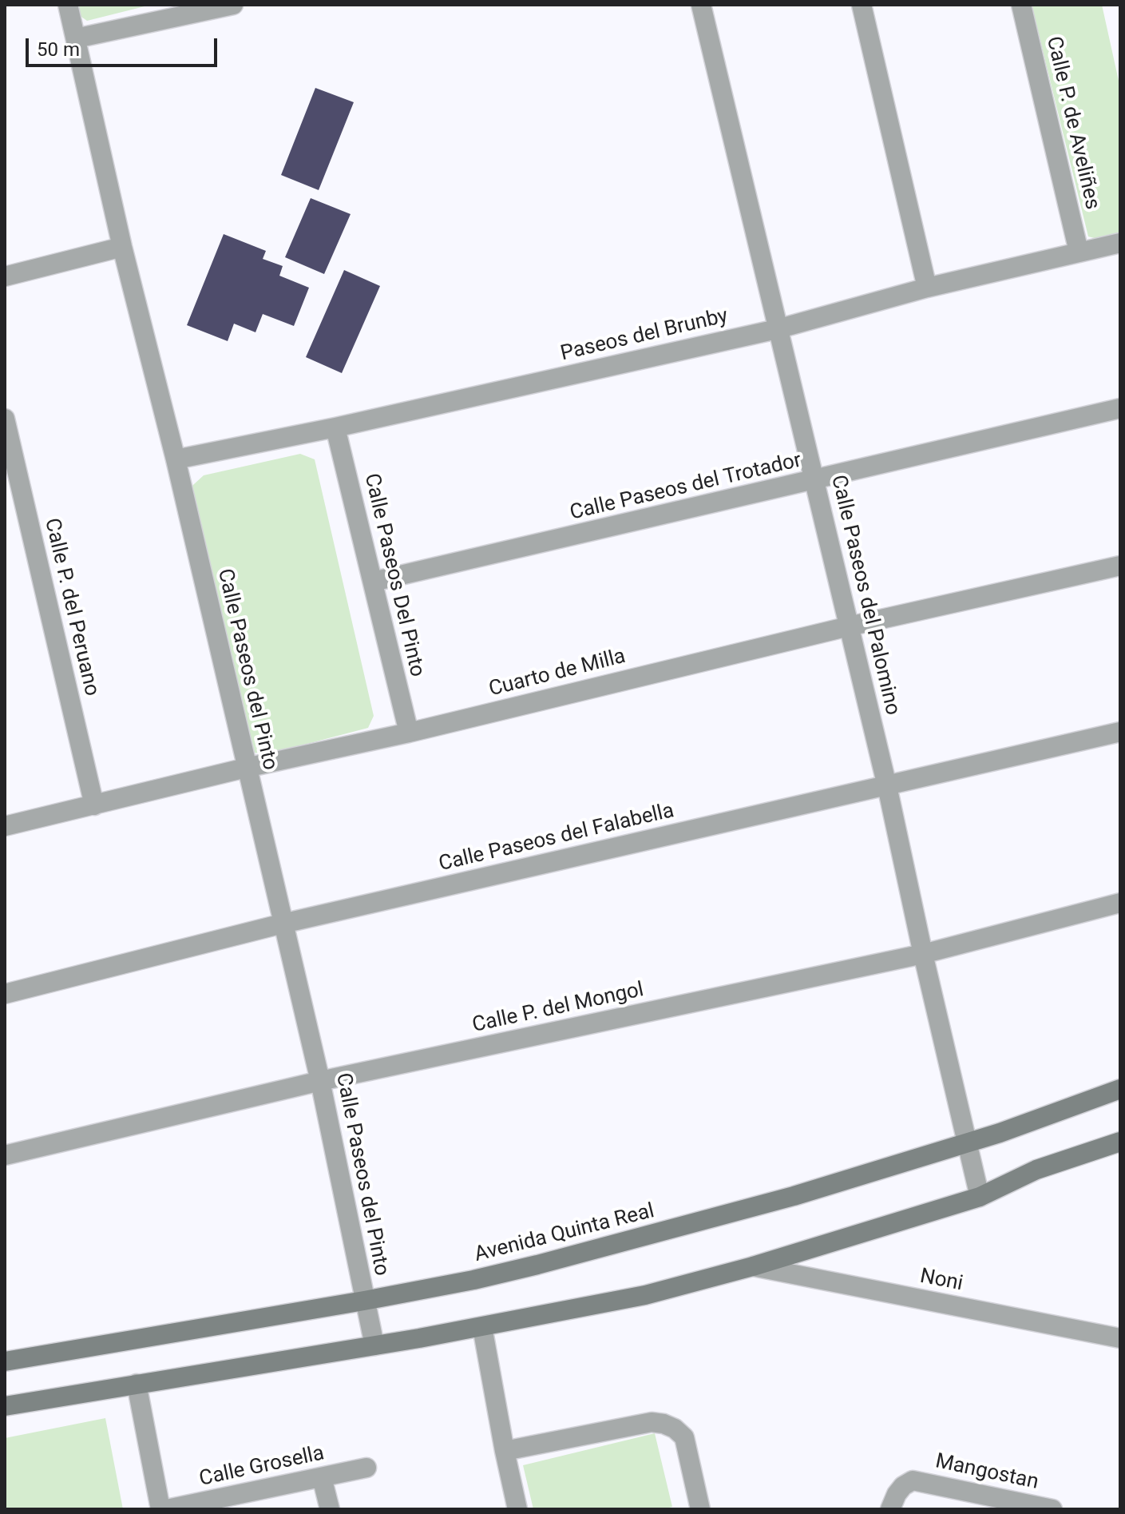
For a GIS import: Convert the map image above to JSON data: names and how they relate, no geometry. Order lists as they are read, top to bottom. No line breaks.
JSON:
{"streets":{"main road":["Avenida Quinta Real"],"street":["Calle P. de Aveliñes","Paseos del Brunby","Calle Paseos del Trotador","Calle Paseos Del Pinto","Calle Paseos del Palomino","Calle P. del Peruano","Calle Paseos del Pinto","Cuarto de Milla","Calle Paseos del Falabella","Calle P. del Mongol","Noni","Calle Grosella","Mangostan"]},"crossings":[["Calle P. de Aveliñes","Paseos del Brunby"],["Paseos del Brunby","Calle Paseos Del Pinto"],["Paseos del Brunby","Calle Paseos del Palomino"],["Paseos del Brunby","Calle Paseos del Pinto"],["Calle Paseos del Trotador","Calle Paseos Del Pinto"],["Calle Paseos del Trotador","Calle Paseos del Palomino"],["Calle Paseos Del Pinto","Cuarto de Milla"],["Calle Paseos del Palomino","Cuarto de Milla"],["Calle Paseos del Palomino","Calle Paseos del Falabella"],["Calle Paseos del Palomino","Calle P. del Mongol"],["Calle Paseos del Palomino","Avenida Quinta Real"],["Calle P. del Peruano","Cuarto de Milla"],["Calle Paseos del Pinto","Cuarto de Milla"],["Calle Paseos del Pinto","Calle Paseos del Falabella"],["Calle Paseos del Pinto","Calle P. del Mongol"],["Calle Paseos del Pinto","Avenida Quinta Real"]],"scale_bar":"50 m"}
